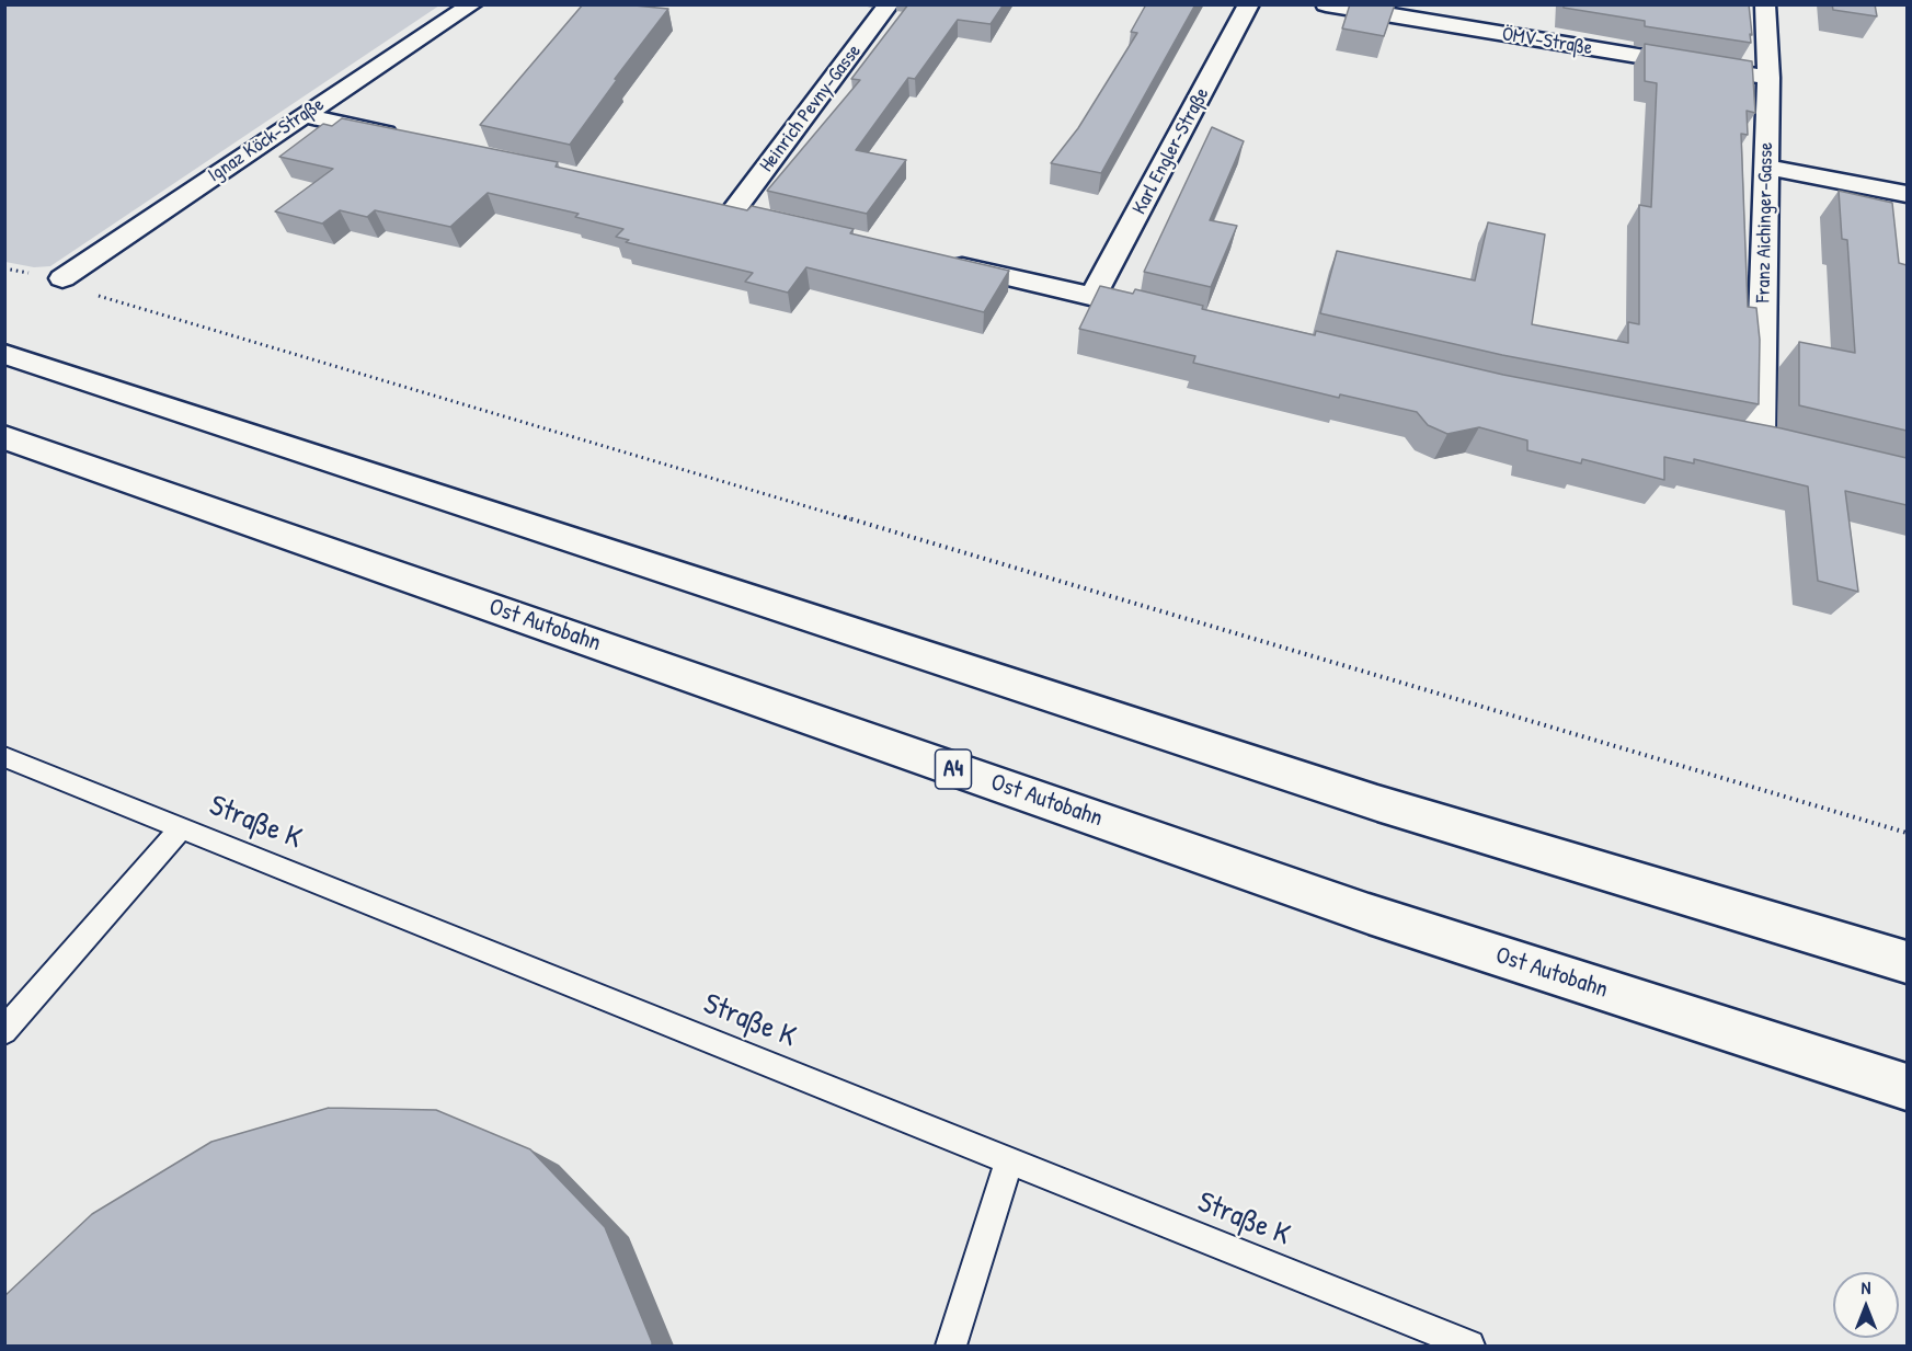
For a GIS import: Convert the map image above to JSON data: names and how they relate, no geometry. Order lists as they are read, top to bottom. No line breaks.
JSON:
{"streets":{"main road":["ÖMV-Straße","Heinrich Pevny-Gasse","Ignaz Köck-Straße","Karl Engler-Straße","Franz Aichinger-Gasse","Ost Autobahn","A4"],"lane":["Straße K"]},"crossings":[["ÖMV-Straße","Franz Aichinger-Gasse"]],"north":"top"}
